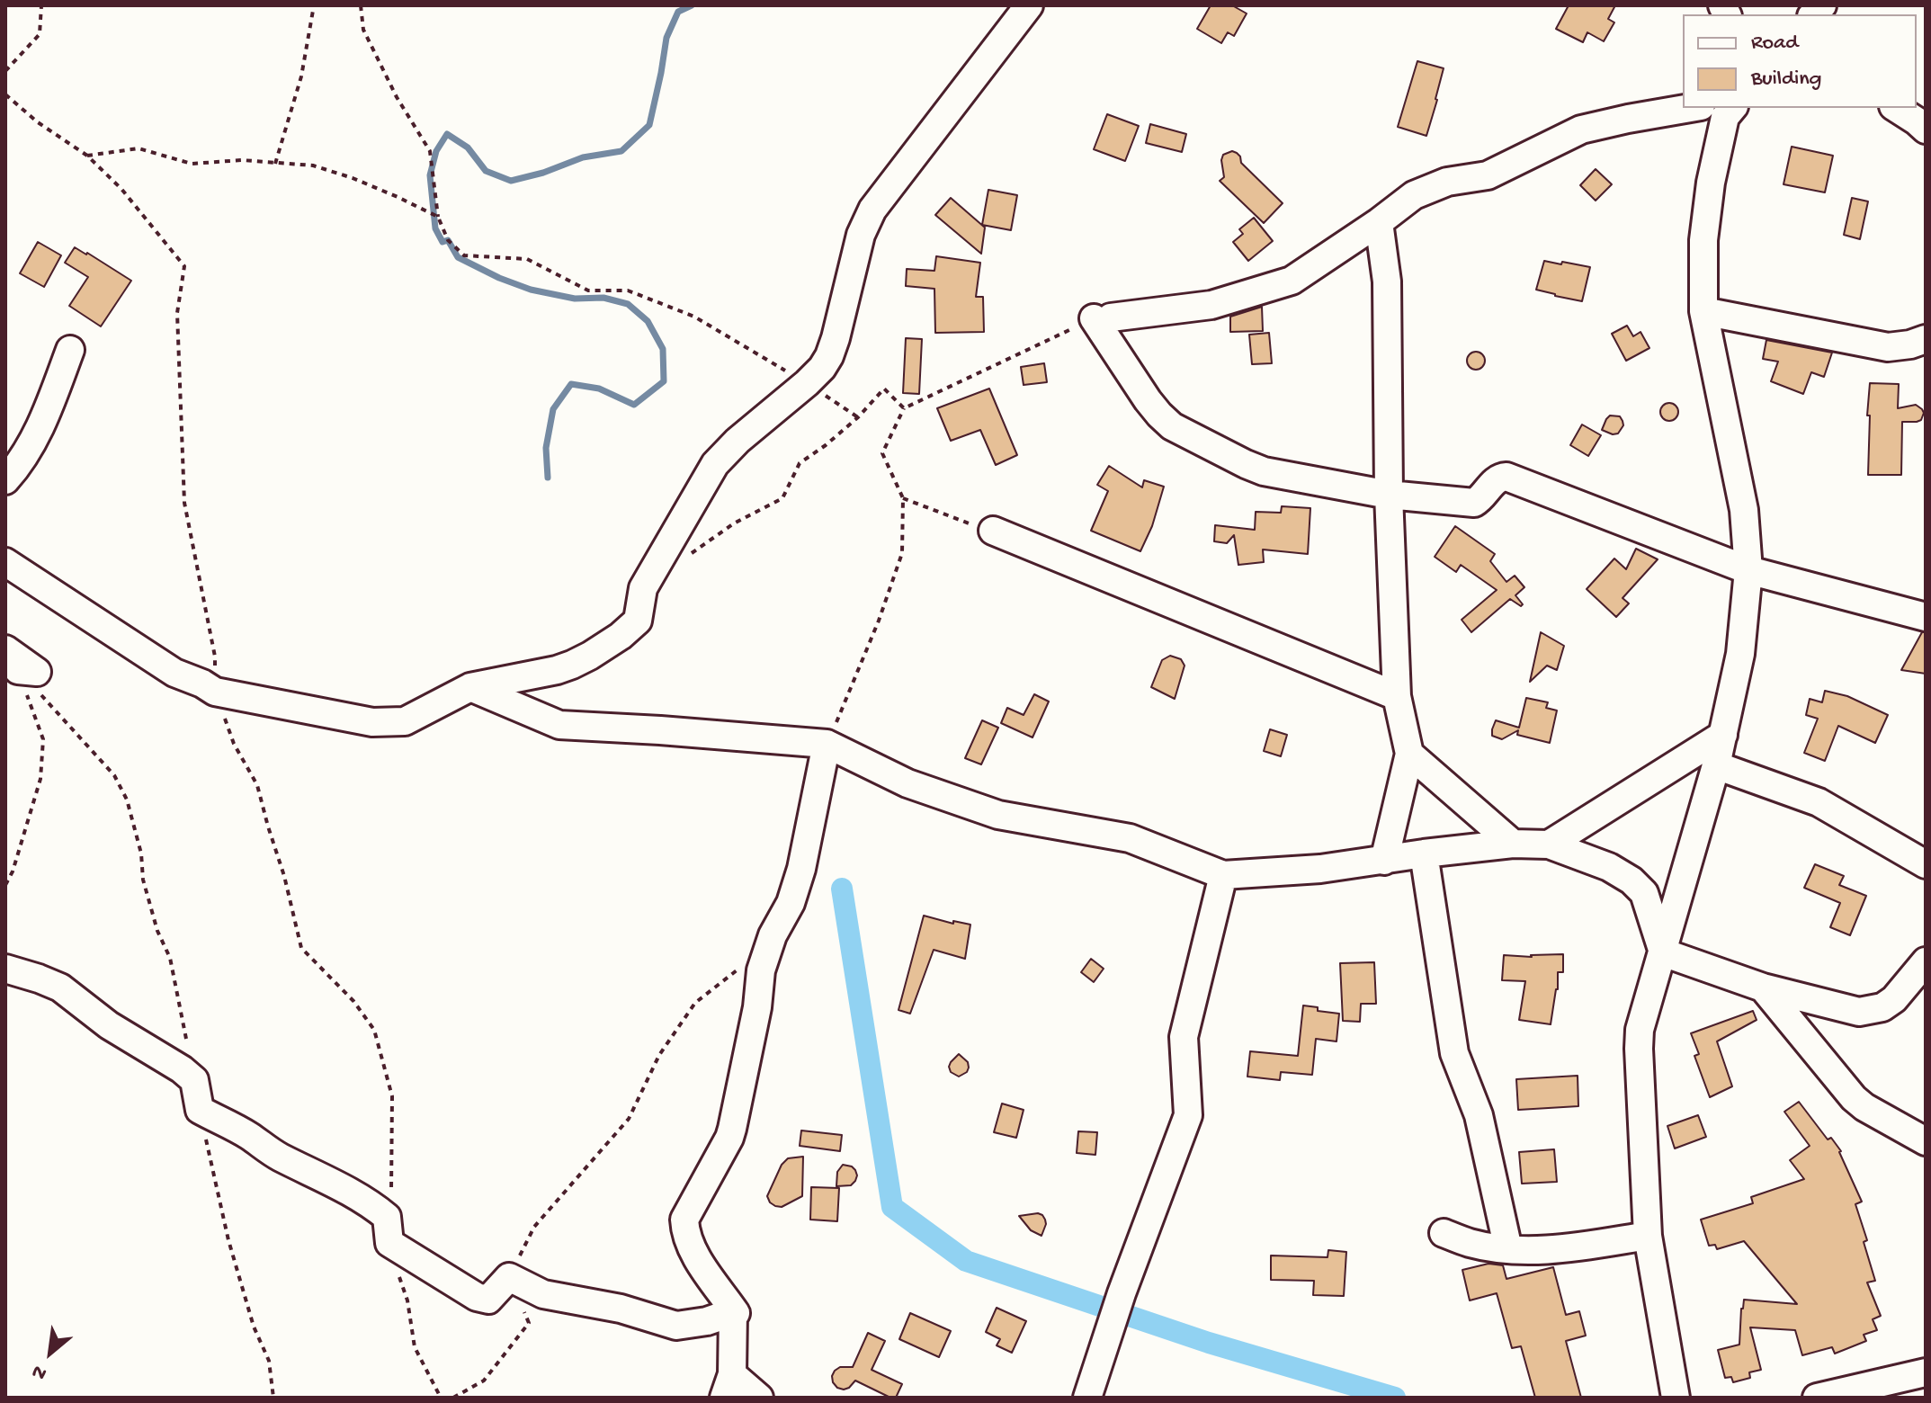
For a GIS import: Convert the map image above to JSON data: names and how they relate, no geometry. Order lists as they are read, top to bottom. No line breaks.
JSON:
{"legend":["Road","Building"],"north":"bottom left"}
